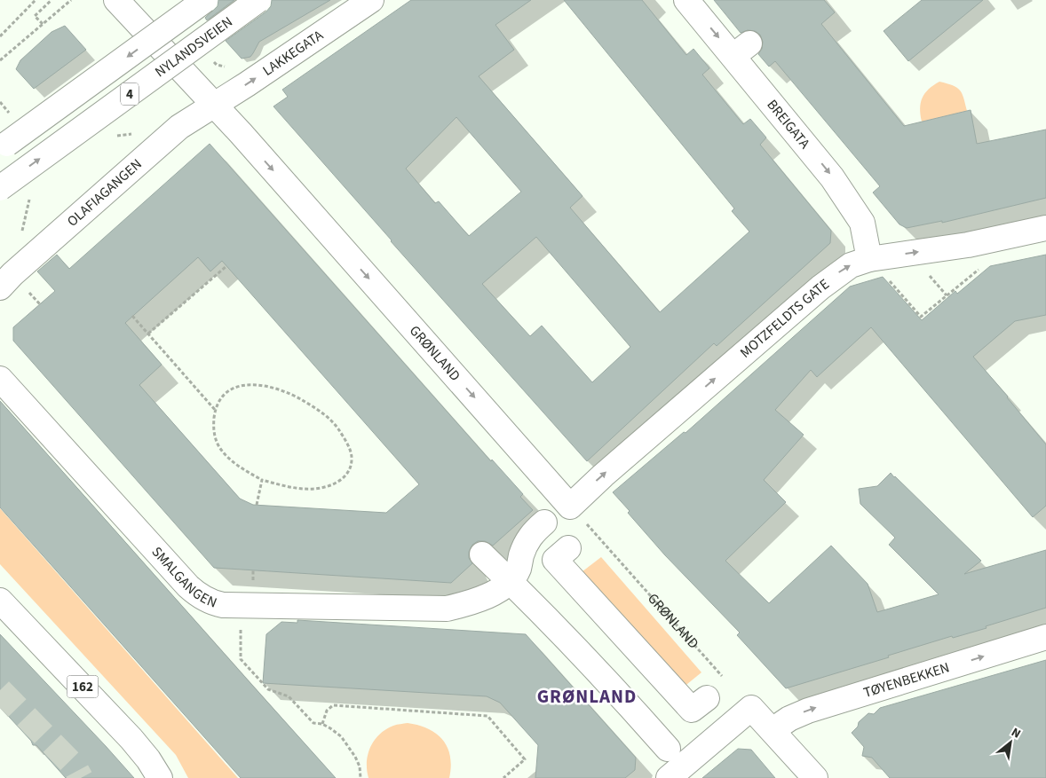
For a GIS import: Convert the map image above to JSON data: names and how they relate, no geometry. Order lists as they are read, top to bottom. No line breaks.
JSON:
{"streets":{"main road":["NYLANDSVEIEN","LAKKEGATA","4","BREIGATA","OLAFIAGANGEN","MOTZFELDTS GATE","GRØNLAND","SMALGANGEN","TØYENBEKKEN","162"]},"crossings":[["LAKKEGATA","OLAFIAGANGEN"],["LAKKEGATA","GRØNLAND"],["BREIGATA","MOTZFELDTS GATE"],["OLAFIAGANGEN","GRØNLAND"],["MOTZFELDTS GATE","GRØNLAND"]],"one_way":["LAKKEGATA","BREIGATA","MOTZFELDTS GATE","GRØNLAND","TØYENBEKKEN"],"districts":["GRØNLAND"],"north":"top right"}
